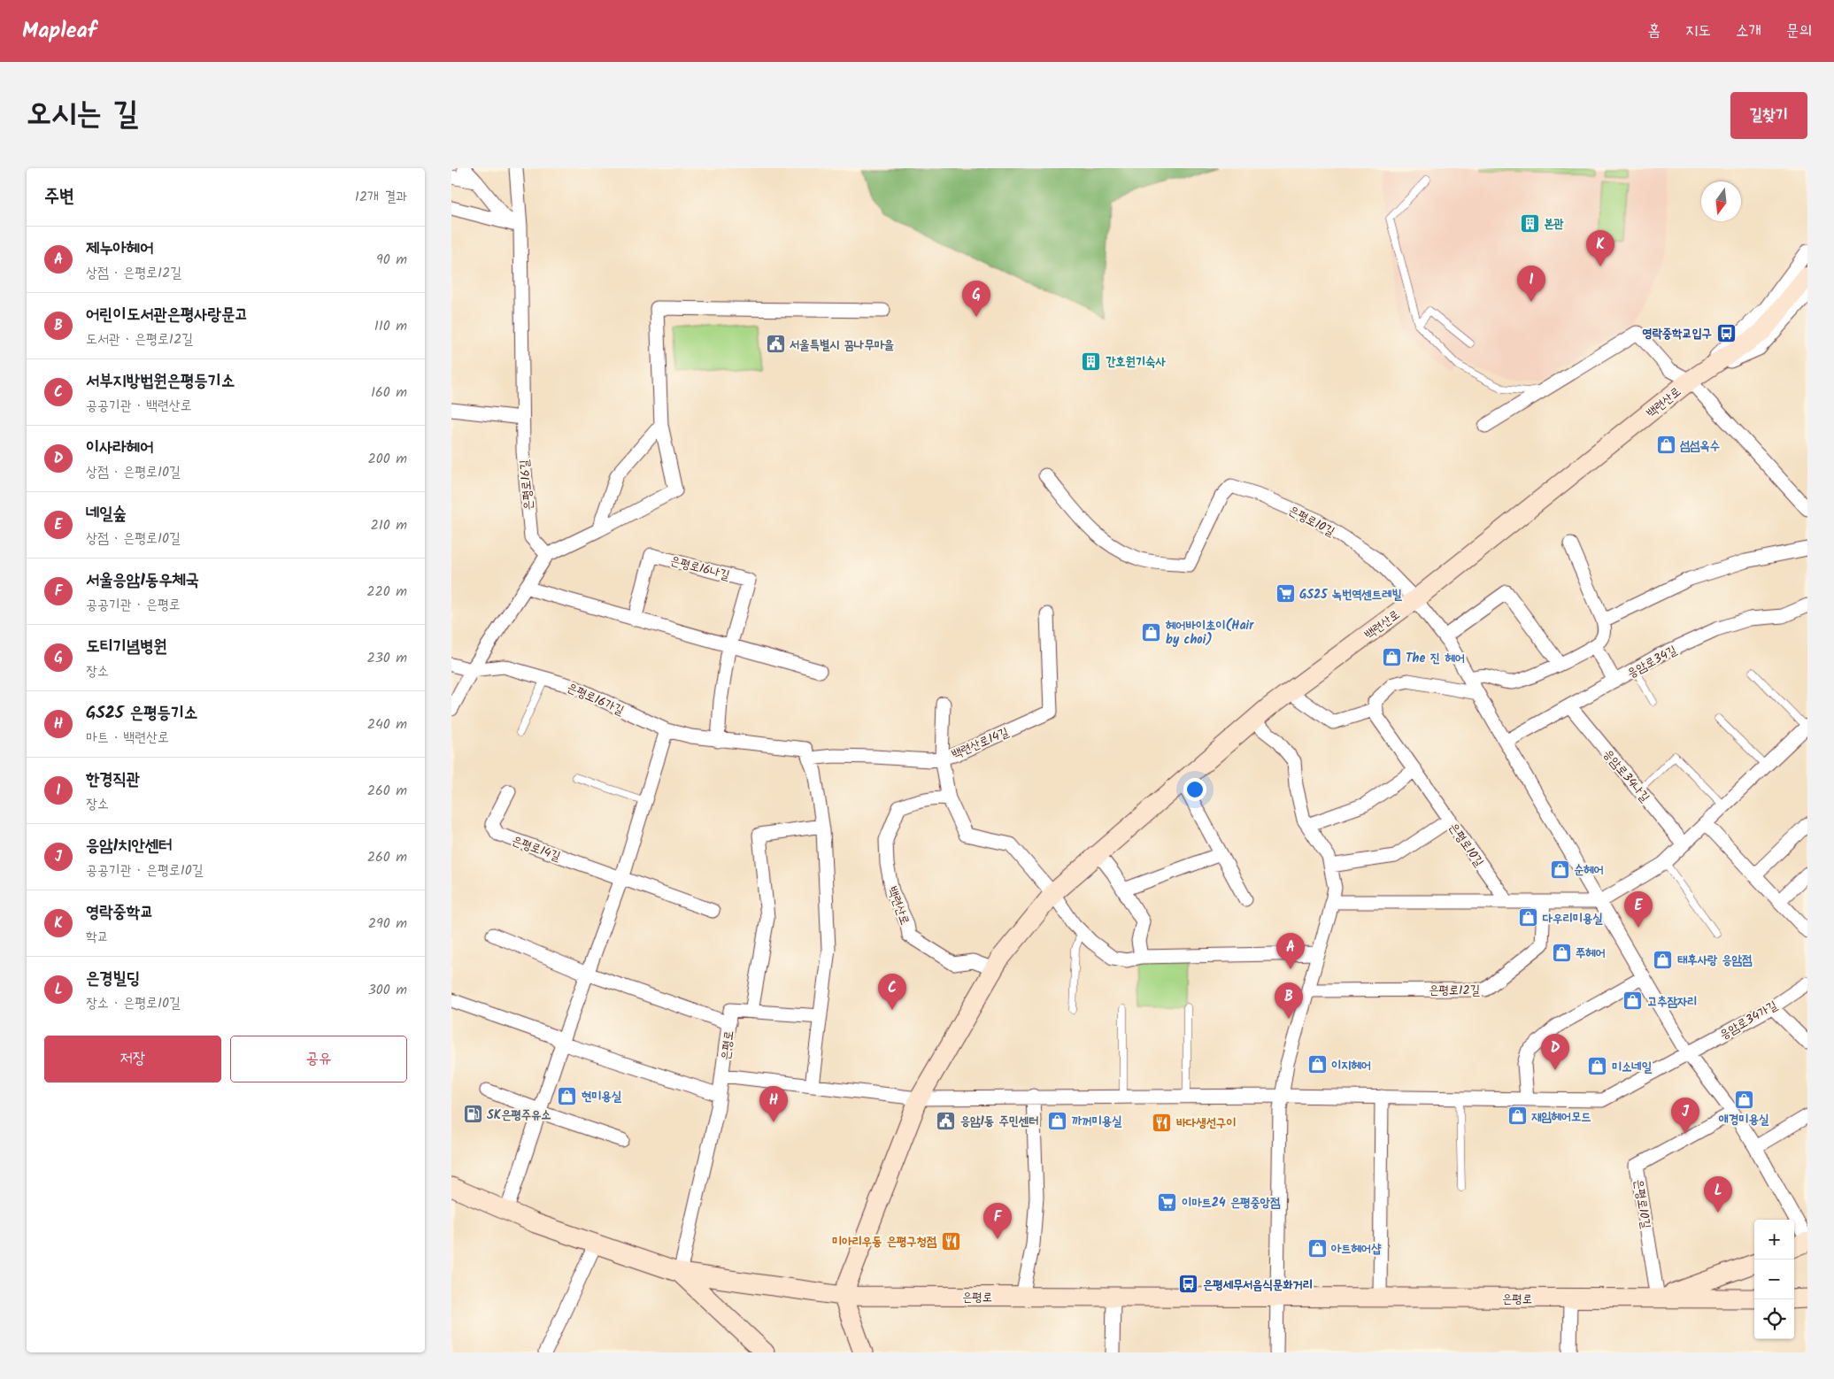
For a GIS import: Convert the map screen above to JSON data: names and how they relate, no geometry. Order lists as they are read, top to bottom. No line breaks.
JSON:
{"streets":{"main road":["백련산로","은평로"],"street":["은평로16길","은평로10길","은평로16나길","응암로34길","은평로16가길","백련산로14길","응암로34나길","은평로14길","은평로12길","응암로34가길"]},"crossings":[["백련산로","은평로10길"],["백련산로","은평로"],["은평로10길","응암로34길"],["은평로10길","응암로34가길"],["은평로10길","은평로"],["은평로16나길","은평로16가길"],["응암로34길","응암로34나길"]],"places":{"building":["본관","간호원기숙사"],"bus stop":["영락중학교입구","은평세무서음식문화거리"],"public building":["서울특별시 꿈나무마을","응암1동 주민센터"],"shop":["섬섬옥수","헤어바이초이(Hair by choi)","The 진 헤어","순헤어","다우리미용실","쭈헤어","태후사랑 응암점","고추잠자리","이지헤어","미소네일","현미용실","애경미용실","재임헤어모드","까꺼미용실","아트헤어샵"],"supermarket":["GS25 녹번역센트레빌","이마트24 은평중앙점"],"fuel station":["SK은평주유소"],"restaurant":["바다생선구이","미아리우동 은평구청점"]},"north":"bottom","page":{"header":"Mapleaf","nav":["홈","지도","소개","문의"],"title":"오시는 길","buttons":["길찾기",["저장","공유"]],"heading":["주변","12개 결과"],"list":[{"mark":"A","name":"제누아헤어","note":"상점 · 은평로12길","value":"90 m"},{"mark":"B","name":"어린이도서관은평사랑문고","note":"도서관 · 은평로12길","value":"110 m"},{"mark":"C","name":"서부지방법원은평등기소","note":"공공기관 · 백련산로","value":"160 m"},{"mark":"D","name":"이사라헤어","note":"상점 · 은평로10길","value":"200 m"},{"mark":"E","name":"네일숲","note":"상점 · 은평로10길","value":"210 m"},{"mark":"F","name":"서울응암1동우체국","note":"공공기관 · 은평로","value":"220 m"},{"mark":"G","name":"도티기념병원","note":"장소","value":"230 m"},{"mark":"H","name":"GS25 은평등기소","note":"마트 · 백련산로","value":"240 m"},{"mark":"I","name":"한경직관","note":"장소","value":"260 m"},{"mark":"J","name":"응암1치안센터","note":"공공기관 · 은평로10길","value":"260 m"},{"mark":"K","name":"영락중학교","note":"학교","value":"290 m"},{"mark":"L","name":"은경빌딩","note":"장소 · 은평로10길","value":"300 m"}],"pins":["K","I","G","E","A","C","B","D","H","J","L","F"],"map_buttons":["+","−"]}}
